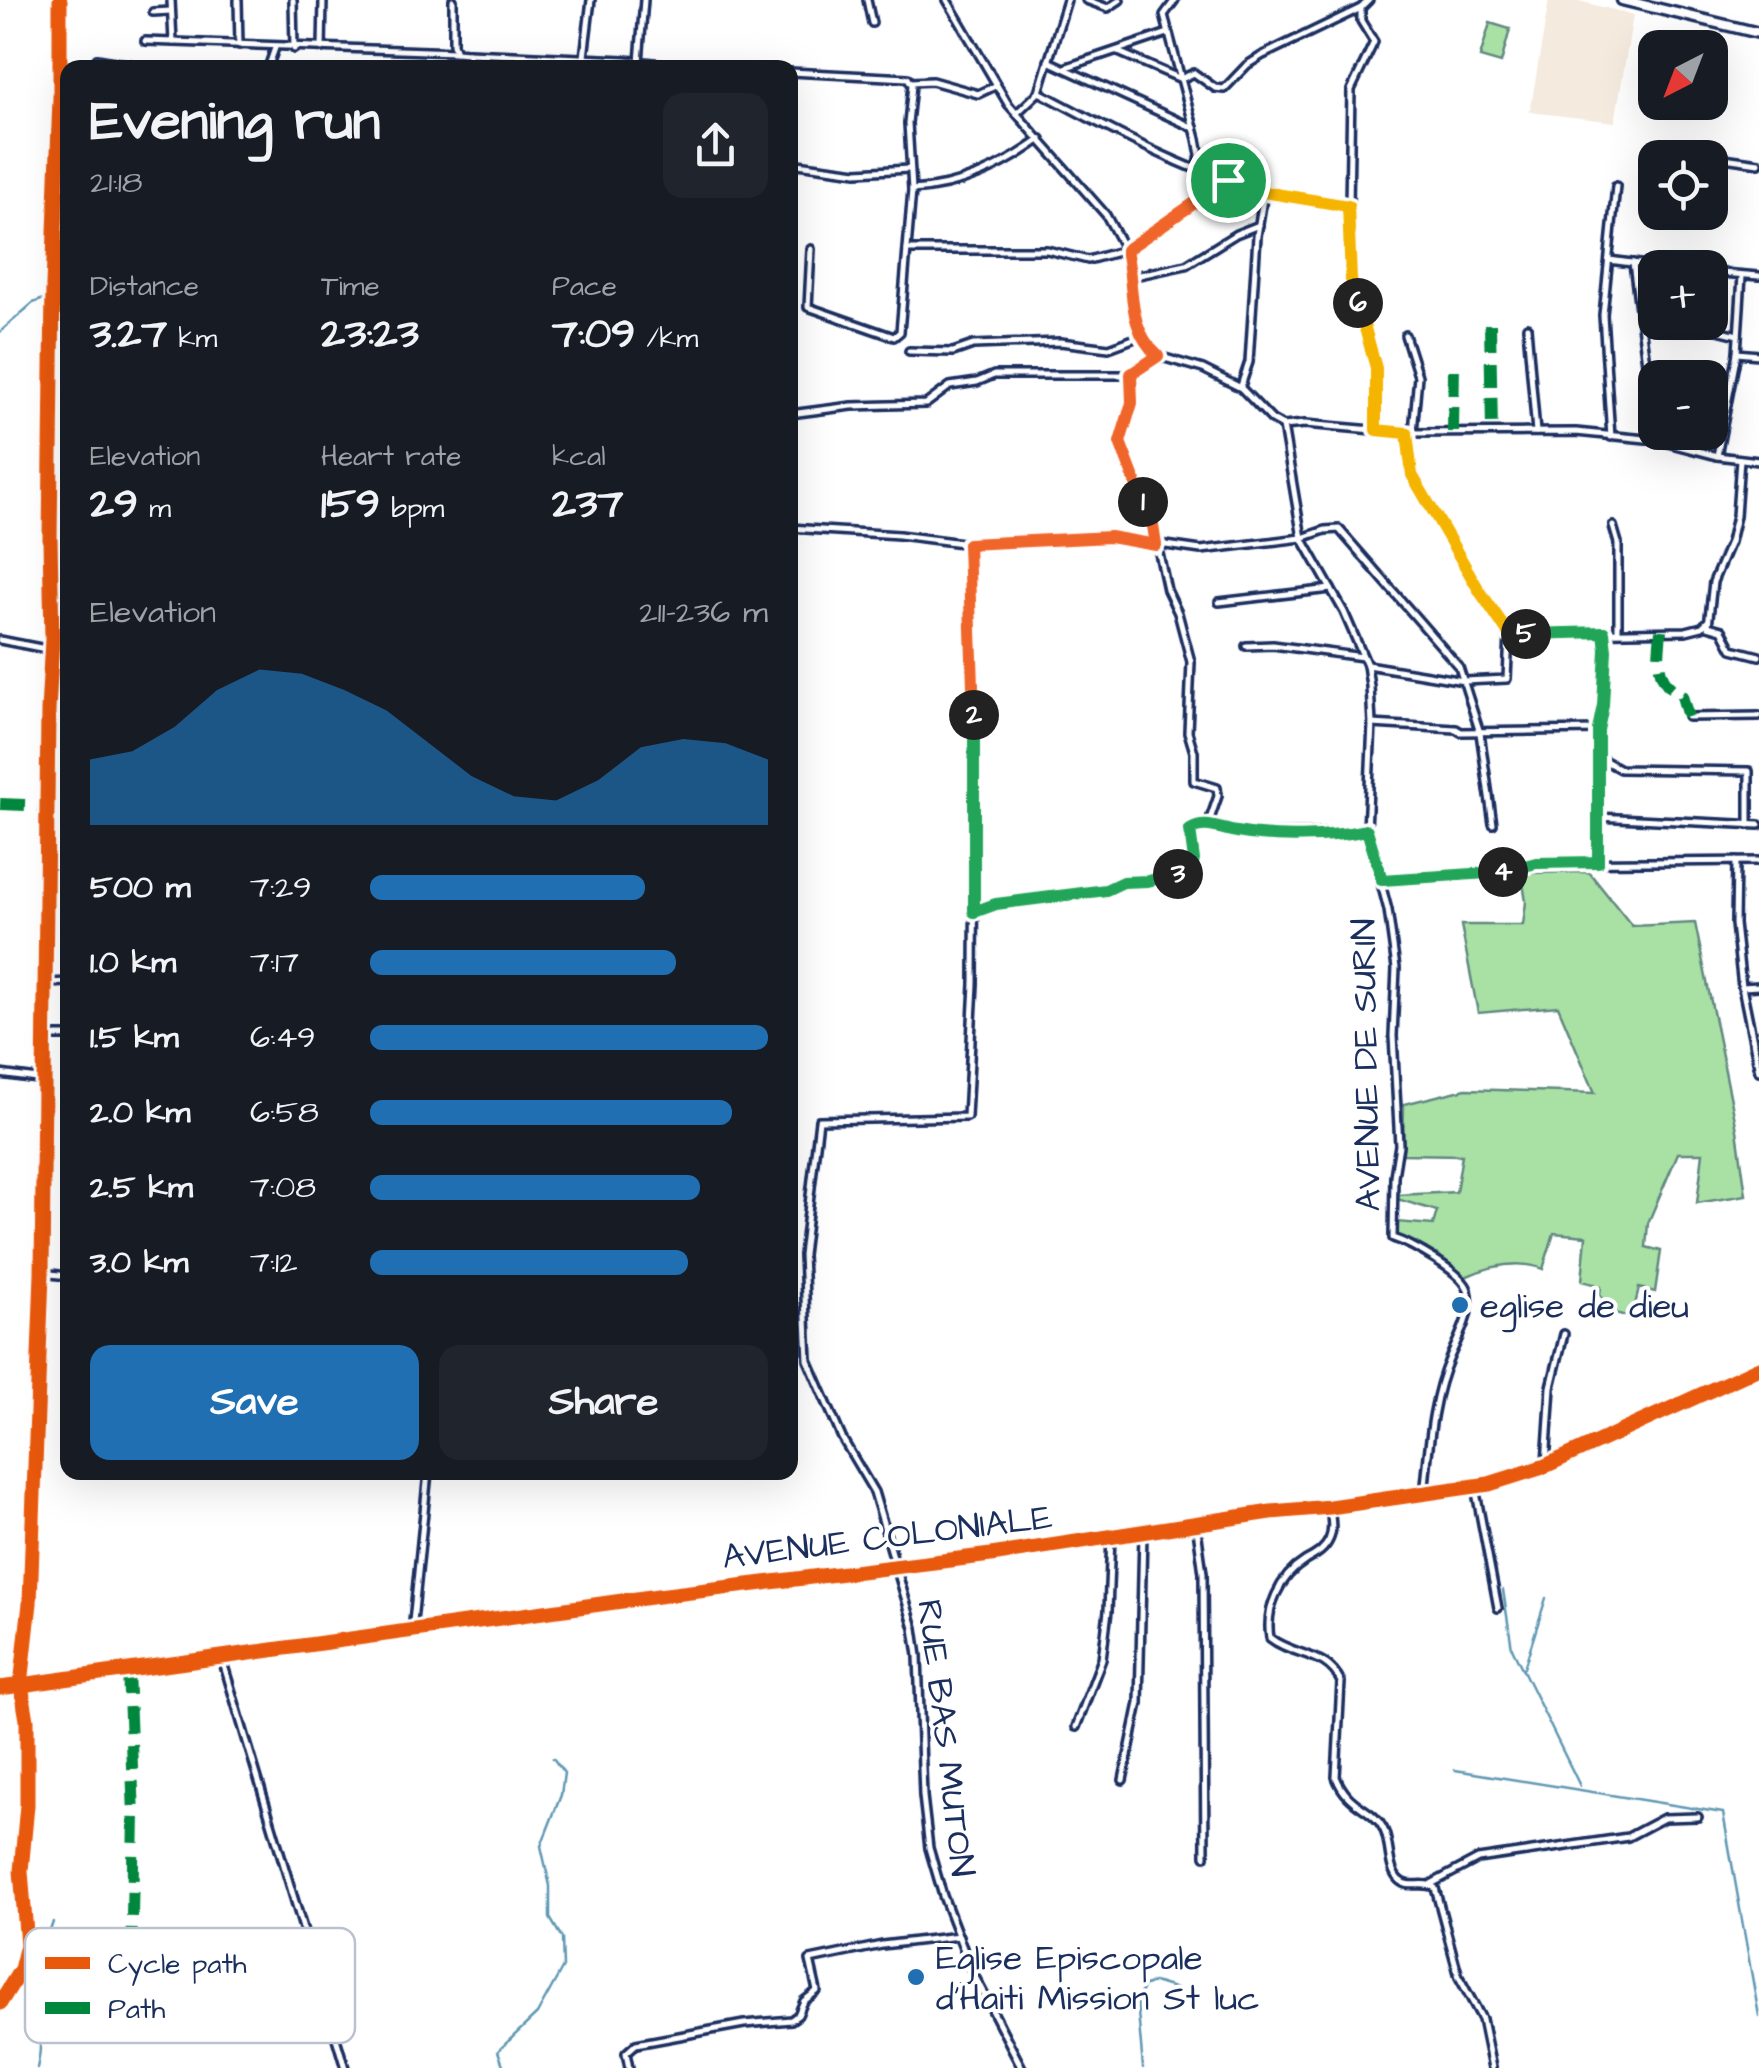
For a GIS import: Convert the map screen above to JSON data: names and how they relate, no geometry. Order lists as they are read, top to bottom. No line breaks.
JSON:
{"streets":{"street":["AVENUE DE SURIN","AVENUE COLONIALE","RUE BAS MUTON"]},"crossings":[["AVENUE DE SURIN","AVENUE COLONIALE"],["AVENUE COLONIALE","RUE BAS MUTON"]],"places":["eglise de dieu","Eglise Episcopale d'Haiti Mission St luc"],"legend":["Cycle path","Path"],"north":"bottom left","page":{"map_buttons":["+","−"],"heading":["Evening run","21:18"],"stats":[["Distance","3.27 km"],["Time","23:23"],["Pace","7:09 /km"],["Elevation","29 m"],["Heart rate","159 bpm"],["kcal","237"]],"pins":["6","1","5","2","4","3"],"chart":["Elevation","211–236 m"],"list":[{"name":"500 m","note":"7:29"},{"name":"1.0 km","note":"7:17"},{"name":"1.5 km","note":"6:49"},{"name":"2.0 km","note":"6:58"},{"name":"2.5 km","note":"7:08"},{"name":"3.0 km","note":"7:12"}],"buttons":["Save","Share"]}}
